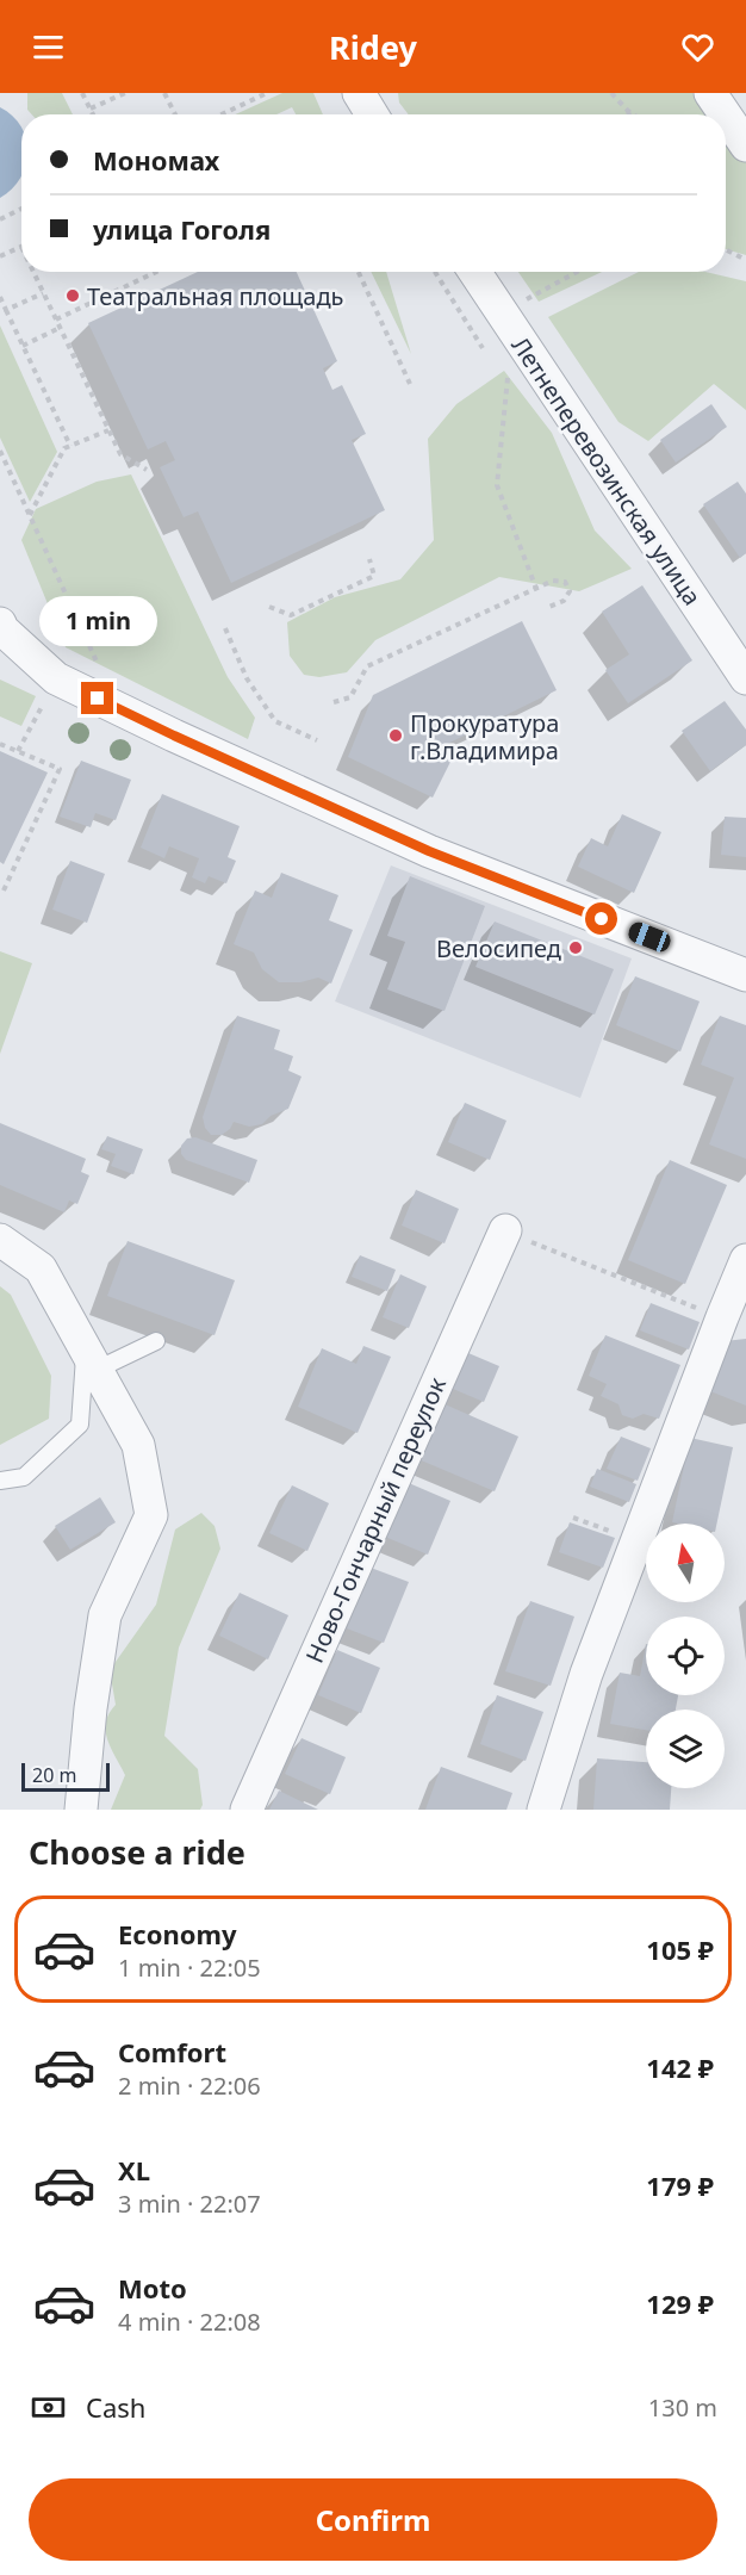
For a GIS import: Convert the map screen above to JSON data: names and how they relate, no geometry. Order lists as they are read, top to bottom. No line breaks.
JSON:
{"streets":{"street":["Летнеперевозинская улица","Ново-Гончарный переулок"]},"places":["Театральная площадь","Прокуратура г.Владимира","Велосипед"],"scale_bar":"20 m","north":"top","page":{"header":"Ridey","banner":["Мономах","улица Гоголя"],"bubble":"1 min","scale":"20 m","heading":"Choose a ride","list":[{"name":"Economy","note":"1 min · 22:05","value":"105 ₽"},{"name":"Comfort","note":"2 min · 22:06","value":"142 ₽"},{"name":"XL","note":"3 min · 22:07","value":"179 ₽"},{"name":"Moto","note":"4 min · 22:08","value":"129 ₽"}],"pay":["Cash","130 m"],"buttons":"Confirm"}}
